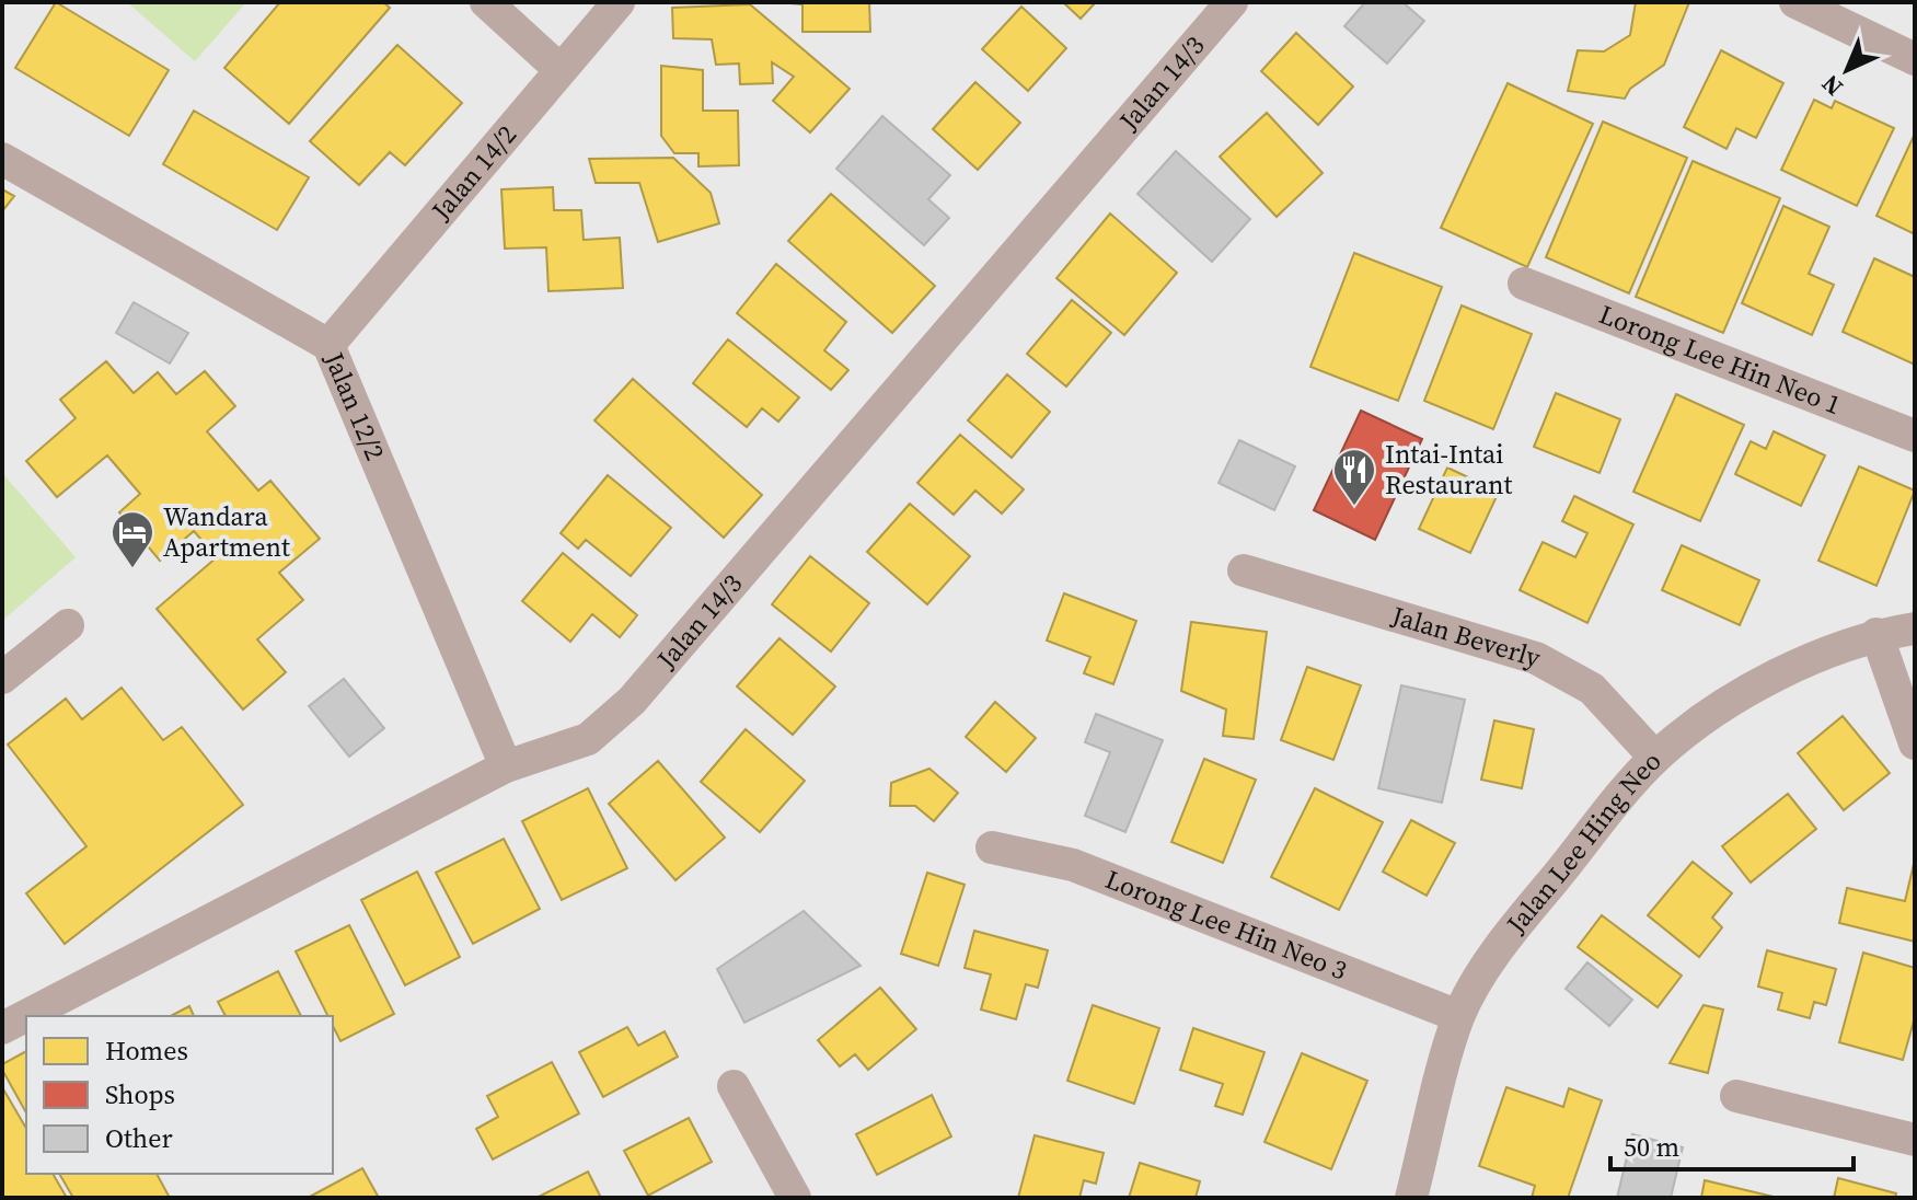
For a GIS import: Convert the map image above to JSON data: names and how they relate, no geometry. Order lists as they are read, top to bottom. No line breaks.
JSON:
{"streets":{"street":["Jalan 14/3","Jalan 14/2","Lorong Lee Hin Neo 1","Jalan 12/2","Jalan Beverly","Jalan Lee Hing Neo","Lorong Lee Hin Neo 3"]},"crossings":[["Jalan 14/3","Jalan 12/2"],["Jalan 14/2","Jalan 12/2"],["Jalan Beverly","Jalan Lee Hing Neo"],["Jalan Lee Hing Neo","Lorong Lee Hin Neo 3"]],"places":{"restaurant":["Intai-Intai Restaurant"],"hotel":["Wandara Apartment"]},"legend":["Homes","Shops","Other"],"scale_bar":"50 m","north":"bottom left"}
